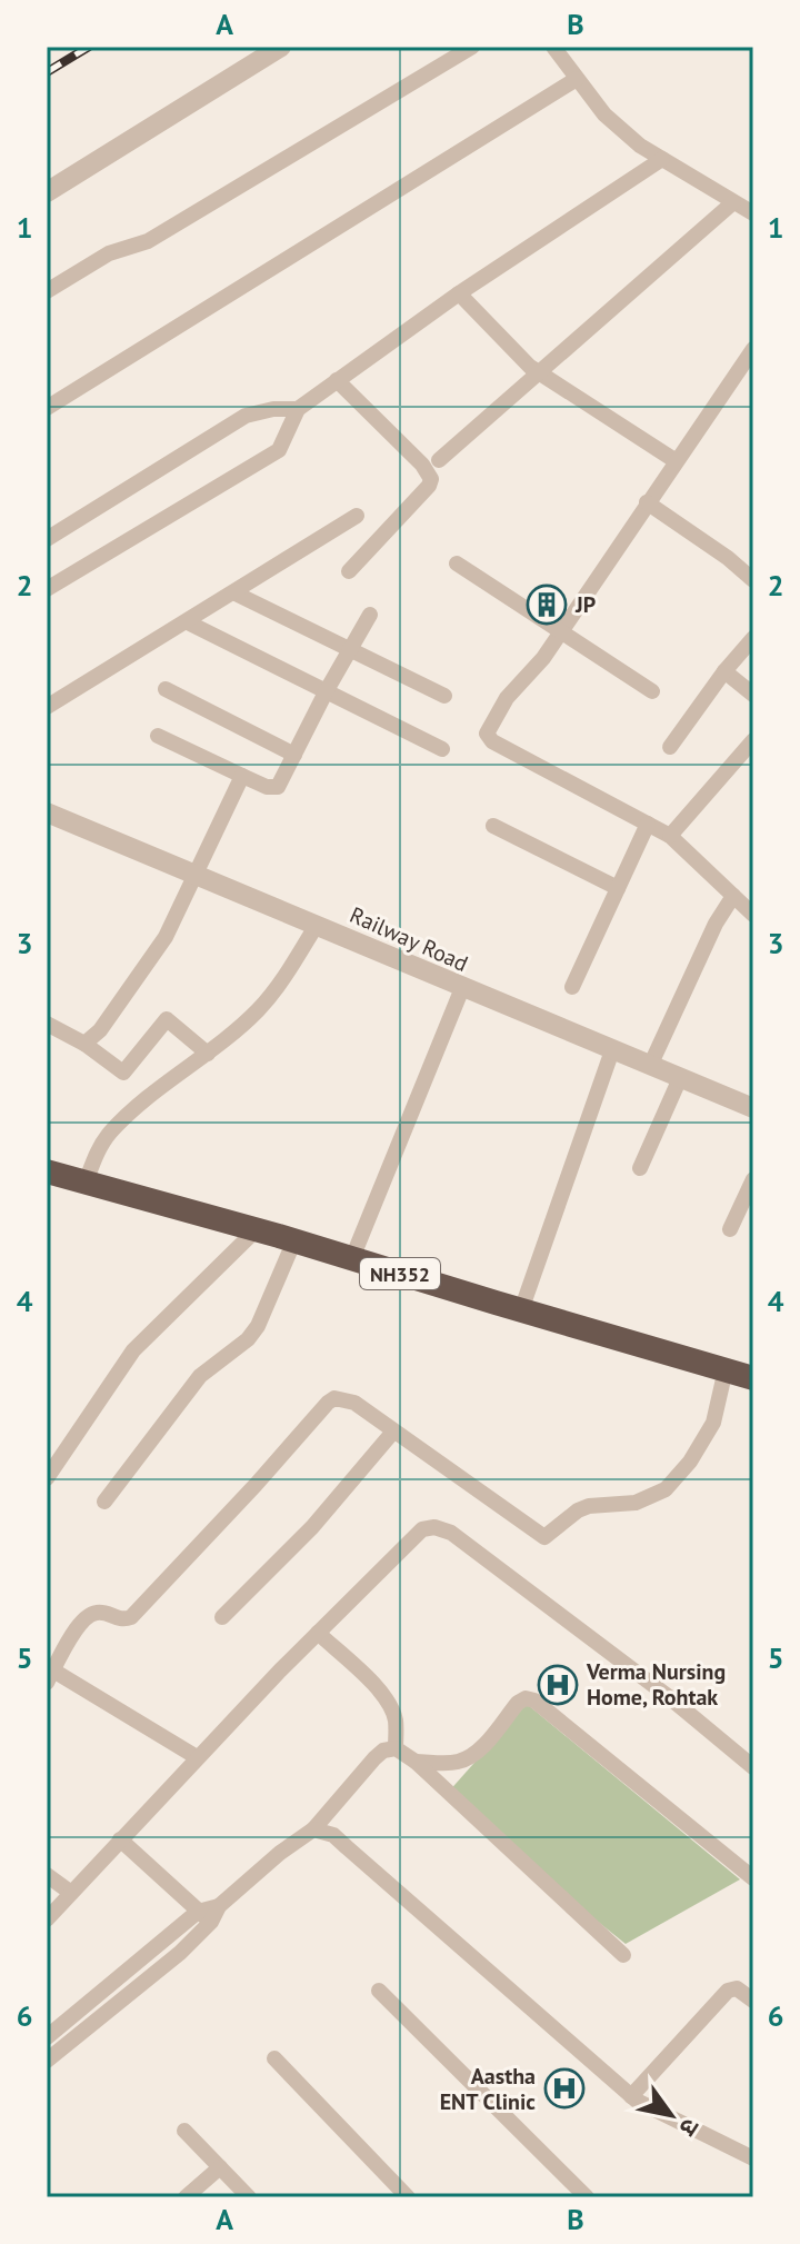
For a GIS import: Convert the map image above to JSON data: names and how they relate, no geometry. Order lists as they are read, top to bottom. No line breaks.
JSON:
{"streets":{"highway":["NH352"],"street":["Railway Road"]},"places":{"building":["JP"],"hospital":["Verma Nursing Home, Rohtak","Aastha ENT Clinic"]},"north":"bottom right","grid":{"columns":["A","B"],"rows":["1","2","3","4","5","6"]}}
